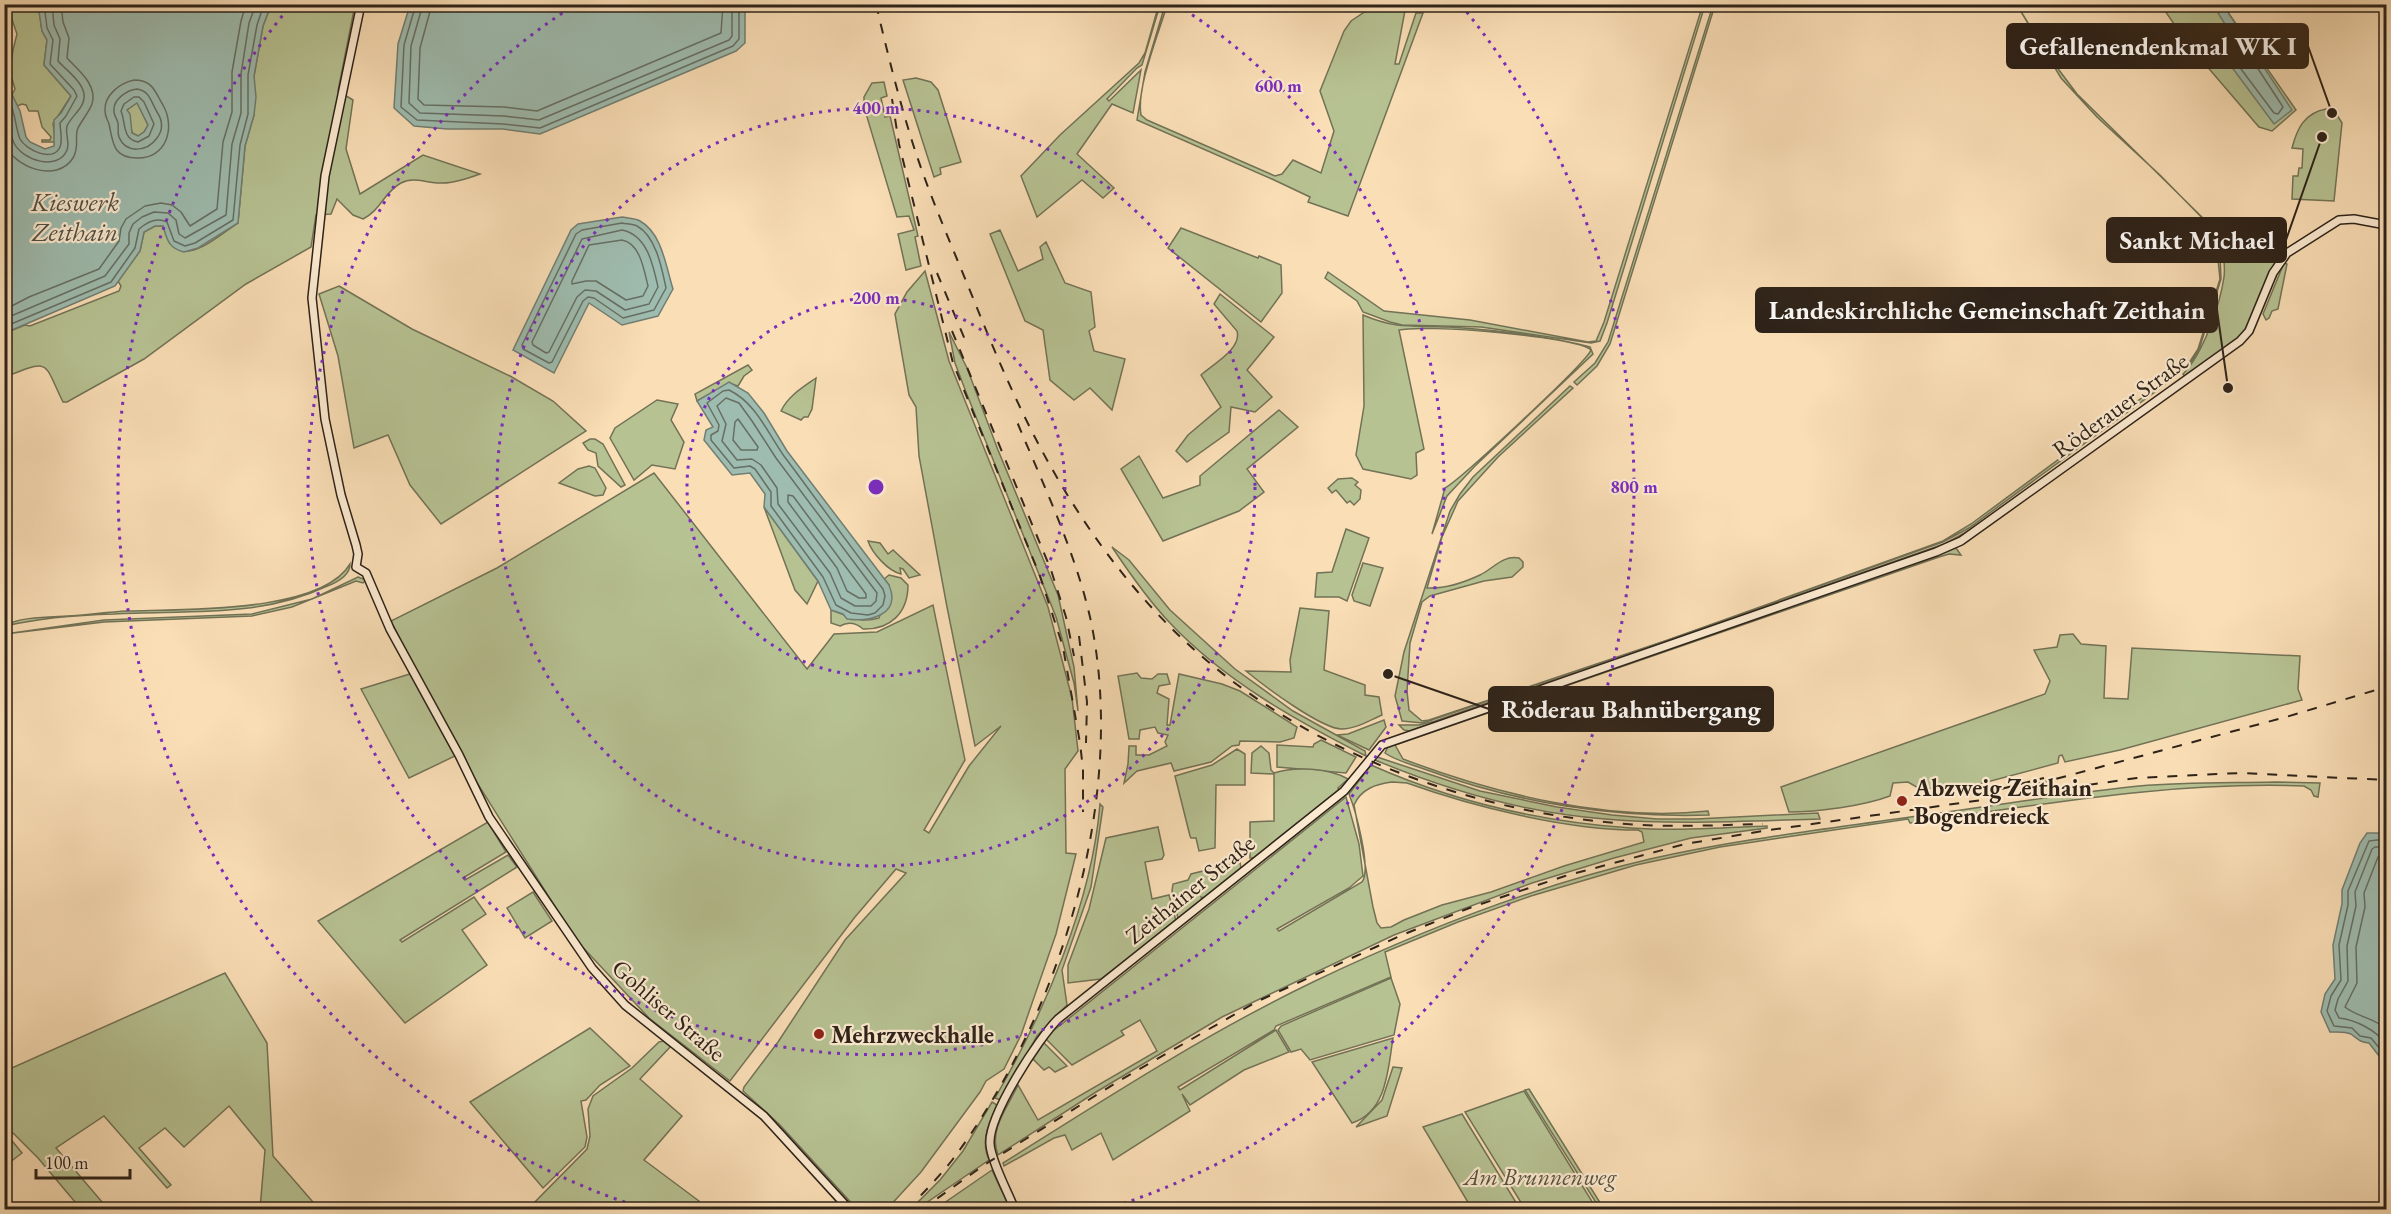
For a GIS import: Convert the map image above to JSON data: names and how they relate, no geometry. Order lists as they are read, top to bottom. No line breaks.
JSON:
{"streets":{"street":["Röderauer Straße","Zeithainer Straße","Gohliser Straße"]},"crossings":[["Röderauer Straße","Zeithainer Straße"]],"water":["Kieswerk Zeithain"],"parks":["Am Brunnenweg"],"places":["Gefallenendenkmal WK I","Sankt Michael","Landeskirchliche Gemeinschaft Zeithain","Röderau Bahnübergang","Abzweig Zeithain Bogendreieck","Mehrzweckhalle"],"scale_bar":"100 m","rings":["600 m","400 m","200 m","800 m"]}
